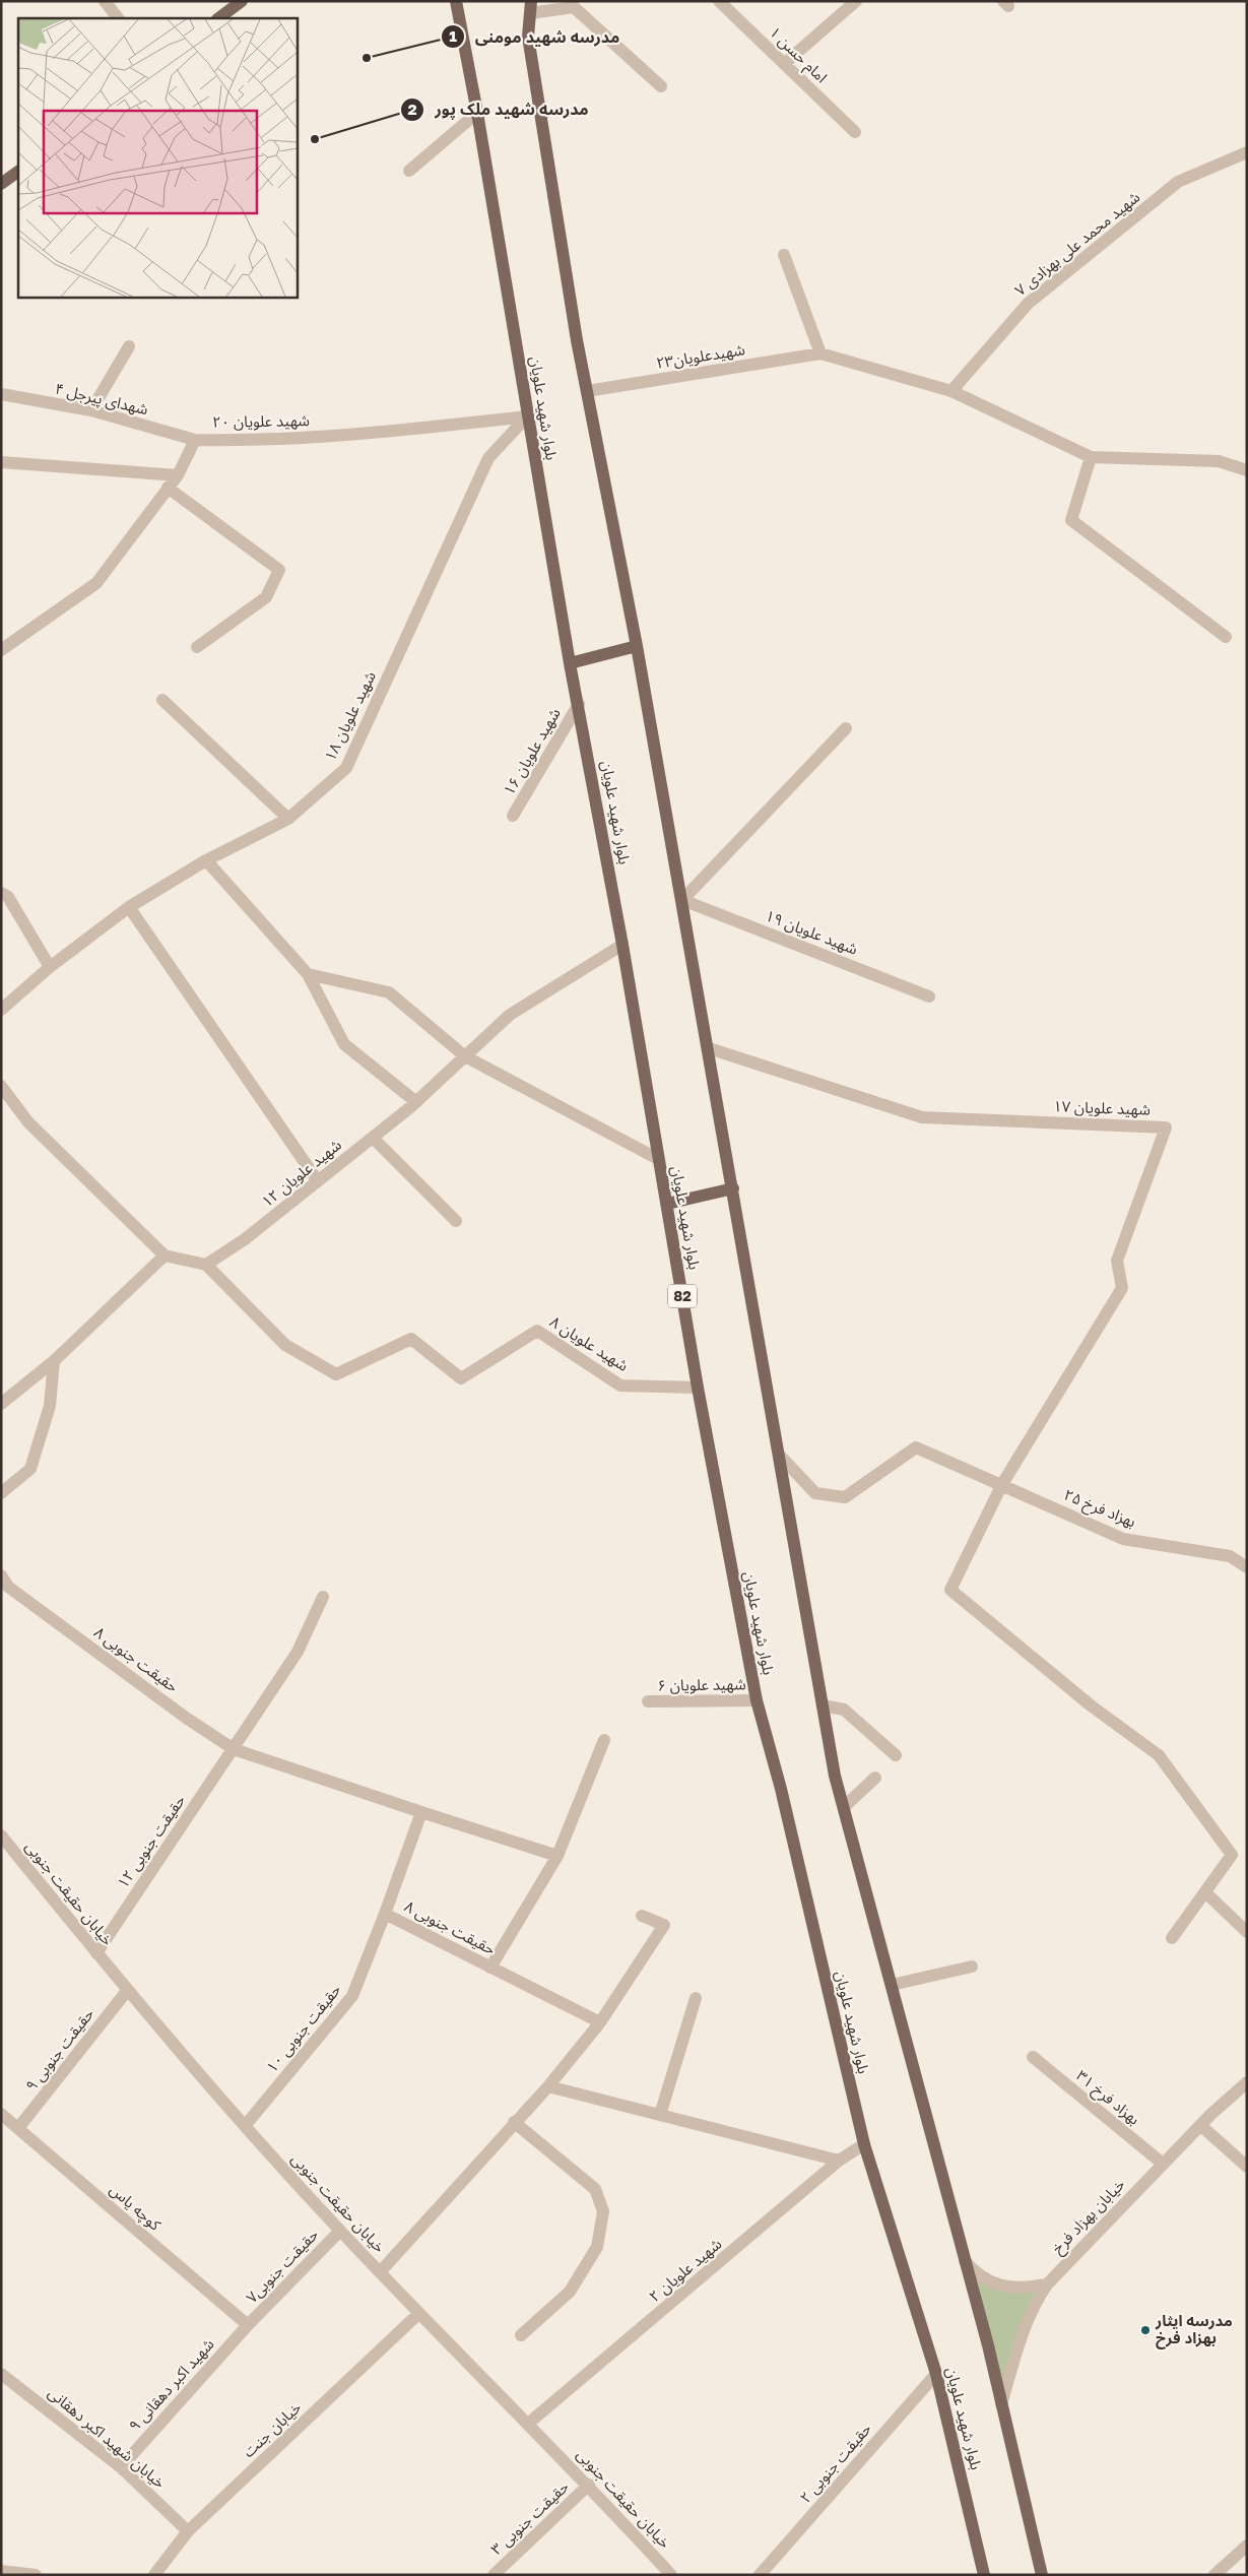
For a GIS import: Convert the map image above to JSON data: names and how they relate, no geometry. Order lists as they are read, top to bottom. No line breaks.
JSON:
{"streets":{"main road":["بلوار شهید علویان","82"],"street":["امام حسن ۱","شهید محمد علی بهزادی ۷","شهیدعلویان۲۳","شهدای پیرجل ۴","شهید علویان ۲۰","شهید علویان ۱۸","شهید علویان ۱۶","شهید علویان ۱۹","شهید علویان ۱۷","شهید علویان ۱۲","شهید علویان ۸","بهزاد فرخ ۲۵","حقیقت جنوبی ۸","شهید علویان ۶","حقیقت جنوبی ۱۲","خیابان حقیقت جنوبی","حقیقت جنوبی ۱۰","حقیقت جنوبی ۹","بهزاد فرخ ۳۱","کوچه یاس","خیابان بهزاد فرخ","حقیقت جنوبی۷","شهید علویان ۲","شهید اکبر دهقانی ۹","خیابان جنت","خیابان شهید اکبر دهقانی","حقیقت جنوبی ۲","حقیقت جنوبی ۳"]},"crossings":[["شهدای پیرجل ۴","شهید علویان ۲۰"],["بلوار شهید علویان","شهید علویان ۲۰"],["بلوار شهید علویان","شهید علویان ۱۸"],["بلوار شهید علویان","شهید علویان ۱۶"],["بلوار شهید علویان","شهید علویان ۱۲"],["بلوار شهید علویان","شهید علویان ۸"],["بلوار شهید علویان","شهید علویان ۶"],["بلوار شهید علویان","شهید علویان ۲"],["بلوار شهید علویان","حقیقت جنوبی ۲"],["شهید علویان ۲۰","شهید علویان ۱۸"],["شهید علویان ۱۷","بهزاد فرخ ۲۵"],["شهید علویان ۱۲","شهید علویان ۸"],["حقیقت جنوبی ۸","حقیقت جنوبی ۱۲"],["حقیقت جنوبی ۸","حقیقت جنوبی ۱۰"],["حقیقت جنوبی ۱۲","خیابان حقیقت جنوبی"],["خیابان حقیقت جنوبی","حقیقت جنوبی ۱۰"],["خیابان حقیقت جنوبی","حقیقت جنوبی ۹"],["خیابان حقیقت جنوبی","حقیقت جنوبی۷"],["خیابان حقیقت جنوبی","شهید علویان ۲"],["خیابان حقیقت جنوبی","خیابان جنت"],["خیابان حقیقت جنوبی","حقیقت جنوبی ۳"],["حقیقت جنوبی ۹","کوچه یاس"],["بهزاد فرخ ۳۱","خیابان بهزاد فرخ"],["کوچه یاس","حقیقت جنوبی۷"],["کوچه یاس","شهید اکبر دهقانی ۹"],["حقیقت جنوبی۷","شهید اکبر دهقانی ۹"],["شهید اکبر دهقانی ۹","خیابان شهید اکبر دهقانی"],["خیابان جنت","خیابان شهید اکبر دهقانی"]],"places":["مدرسه شهید مومنی","مدرسه شهید ملک پور","مدرسه ایثار بهزاد فرخ"]}
